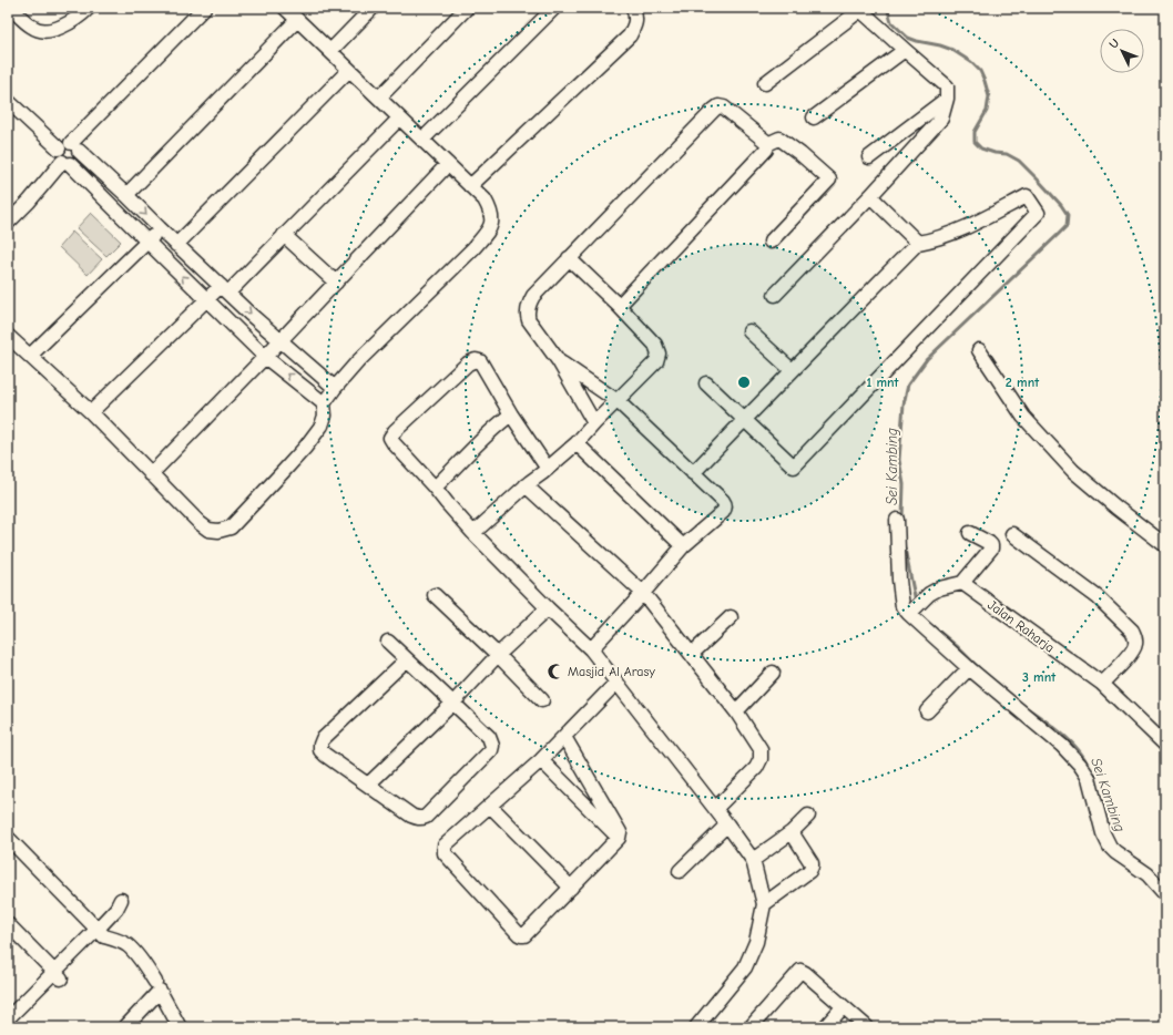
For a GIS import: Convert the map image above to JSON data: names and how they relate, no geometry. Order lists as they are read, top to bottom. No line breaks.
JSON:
{"streets":{"street":["Jalan Raharja"]},"water":["Sei Kambing"],"places":{"mosque":["Masjid Al Arasy"]},"north":"top left","rings":["1 mnt","2 mnt","3 mnt"]}
